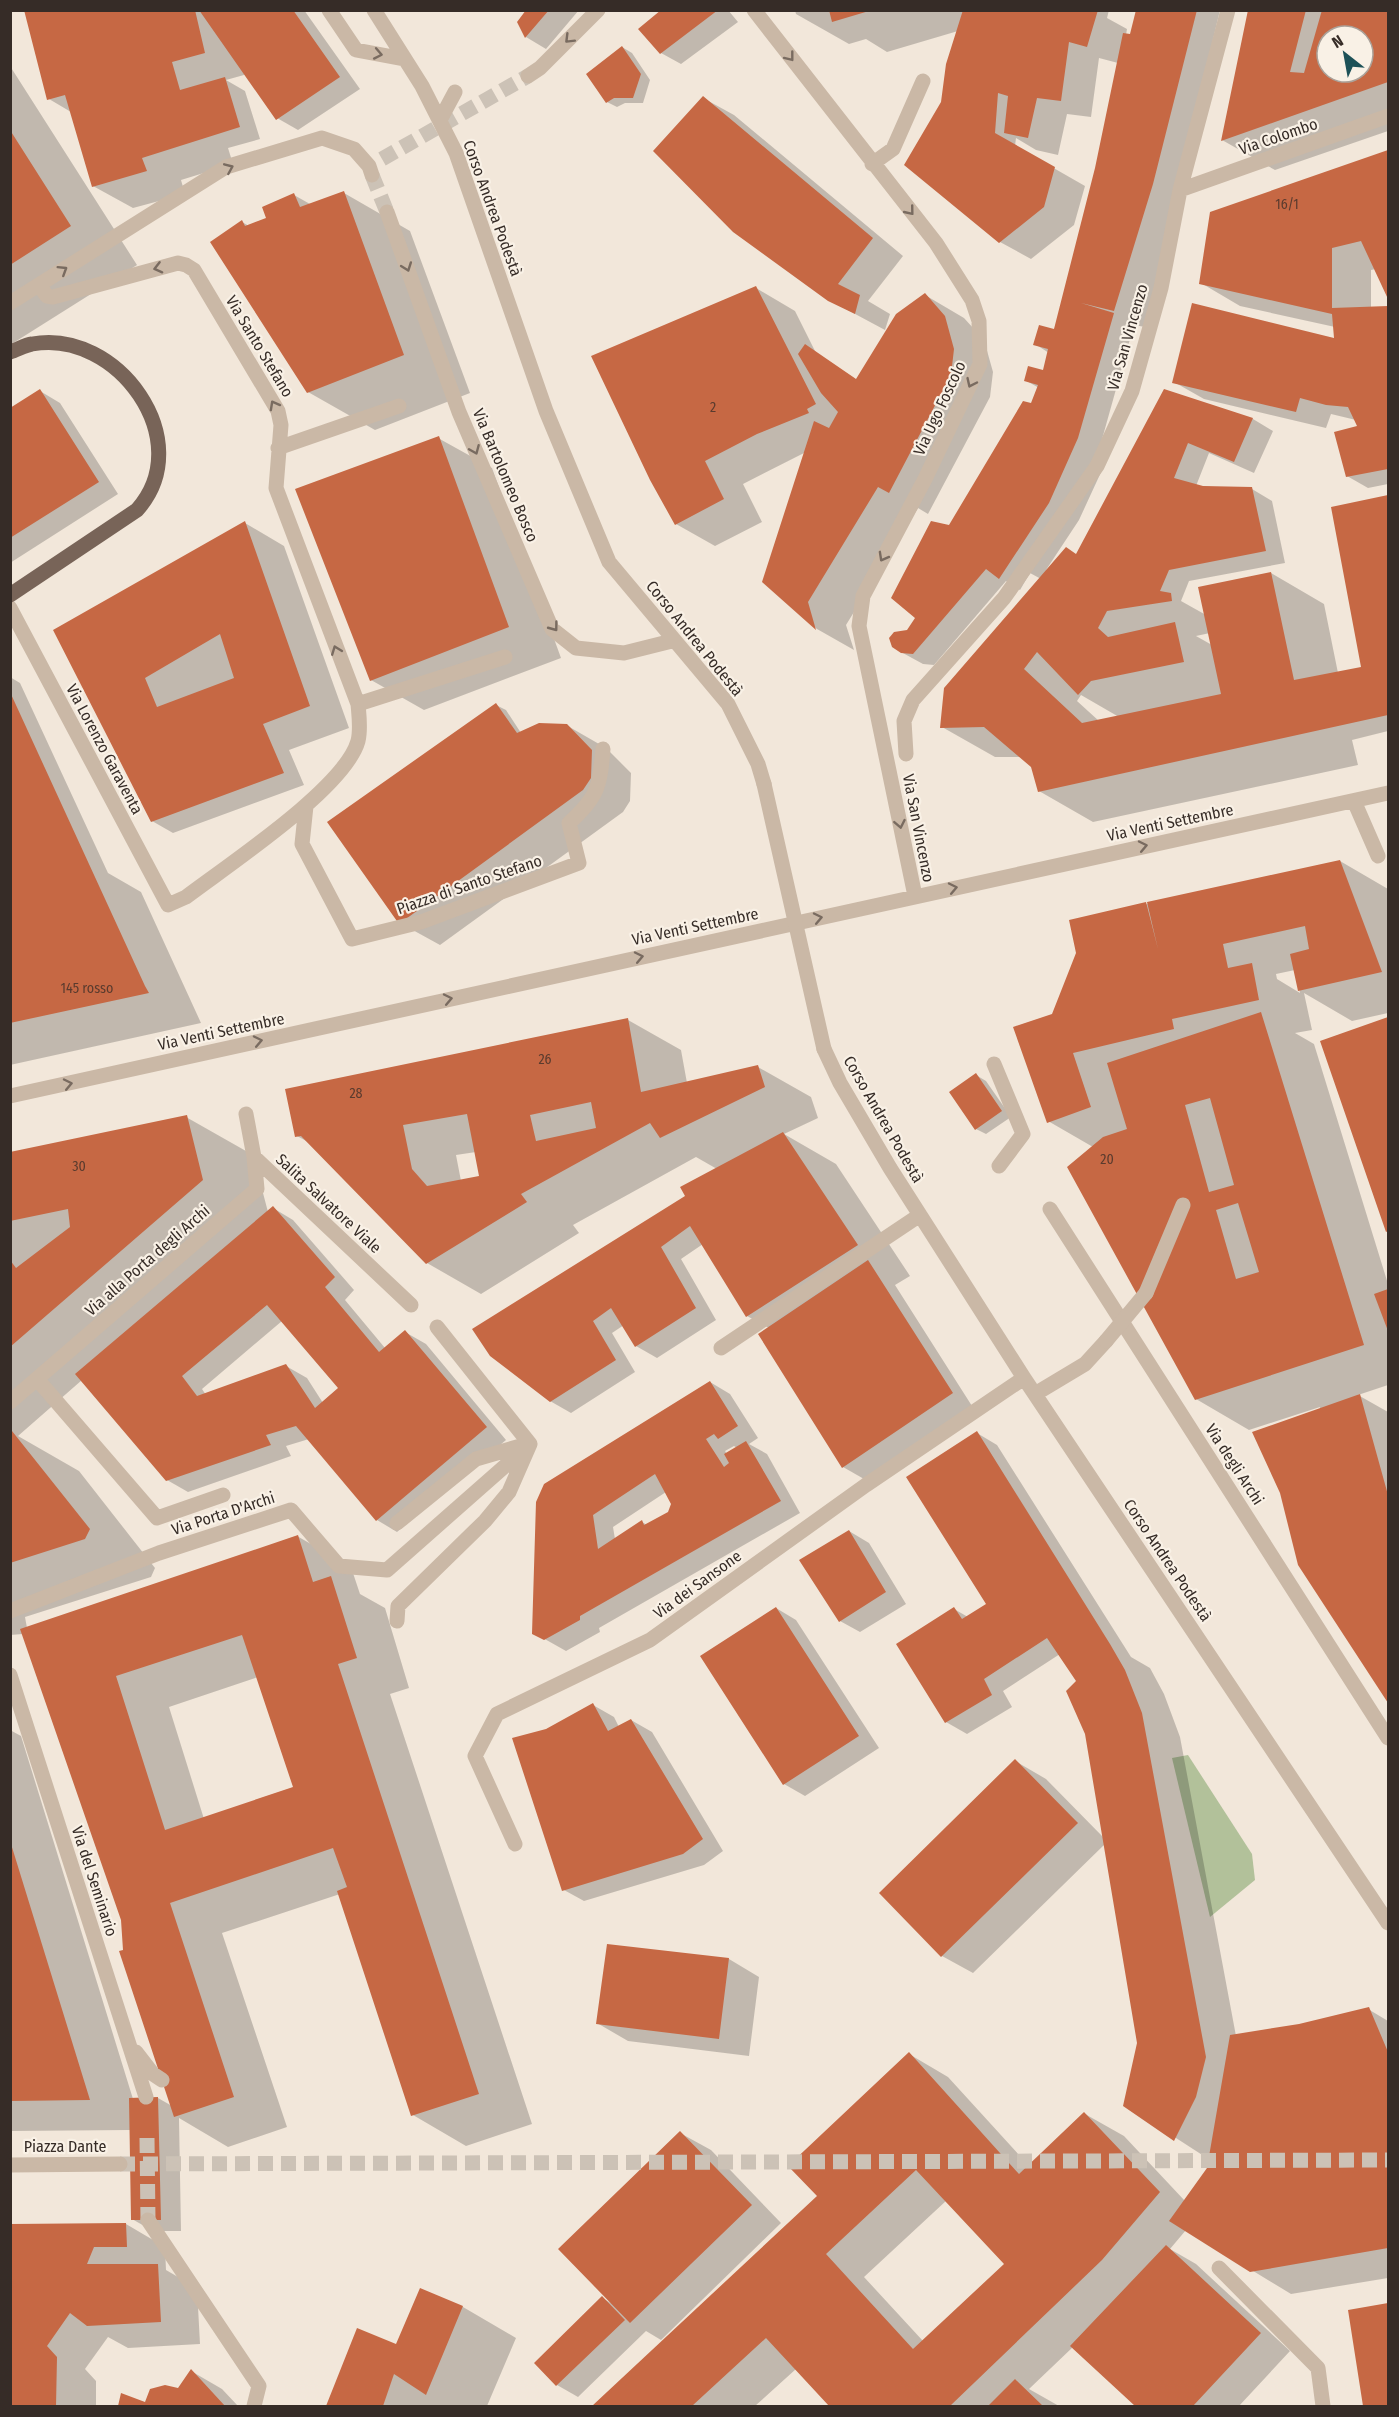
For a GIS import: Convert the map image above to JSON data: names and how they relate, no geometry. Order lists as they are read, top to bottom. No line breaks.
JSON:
{"streets":{"street":["Via Colombo","Corso Andrea Podestà","Via San Vincenzo","Via Santo Stefano","Via Ugo Foscolo","Via Bartolomeo Bosco","Via Lorenzo Garaventa","Via Venti Settembre","Piazza di Santo Stefano","Salita Salvatore Viale","Via alla Porta degli Archi","Via degli Archi","Via Porta D'Archi","Via dei Sansone","Via del Seminario","Piazza Dante"]},"crossings":[["Via Colombo","Via San Vincenzo"],["Corso Andrea Podestà","Via Bartolomeo Bosco"],["Corso Andrea Podestà","Via dei Sansone"],["Via San Vincenzo","Via Ugo Foscolo"],["Via San Vincenzo","Via Venti Settembre"],["Via Lorenzo Garaventa","Piazza di Santo Stefano"],["Salita Salvatore Viale","Via alla Porta degli Archi"]],"one_way":["Via Santo Stefano","Via Ugo Foscolo","Via Bartolomeo Bosco","Via Venti Settembre"],"house_numbers":["16/1","2","145 rosso","26","28","20","30"],"north":"top left"}
